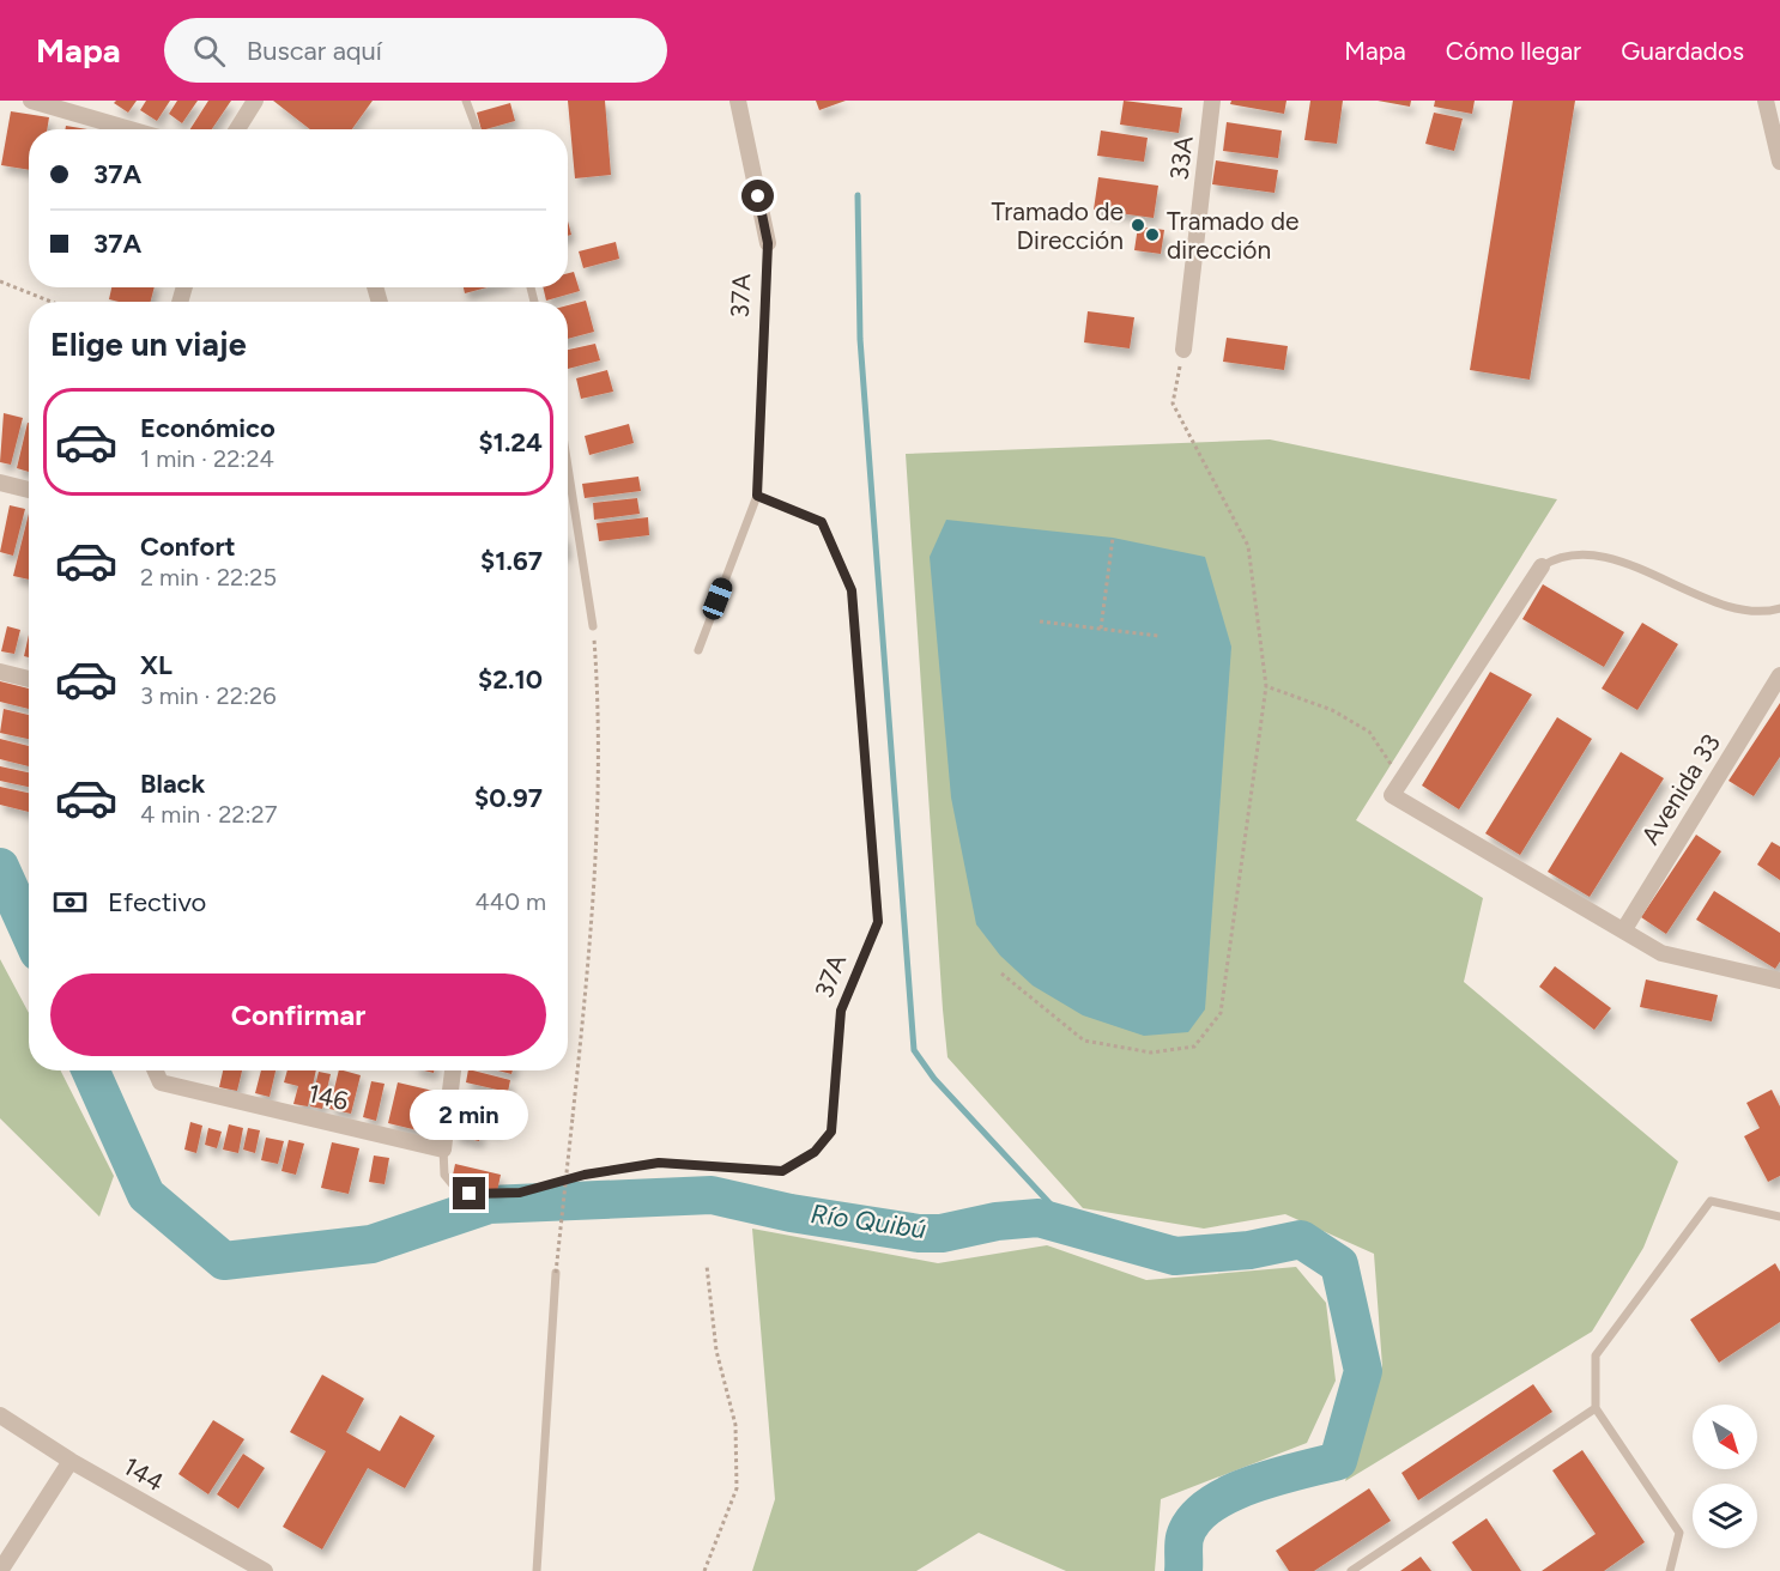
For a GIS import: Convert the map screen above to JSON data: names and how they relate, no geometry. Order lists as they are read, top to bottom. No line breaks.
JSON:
{"streets":{"street":["33A","37A","Avenida 33","146","144"]},"crossings":[["37A","146"]],"water":["Río Quibú"],"places":["Tramado de Dirección","Tramado de dirección"],"north":"bottom right","page":{"header":"Mapa","search":"Buscar aquí","nav":["Mapa","Cómo llegar","Guardados"],"banner":["37A","37A"],"heading":"Elige un viaje","list":[{"name":"Económico","note":"1 min · 22:24","value":"$1.24"},{"name":"Confort","note":"2 min · 22:25","value":"$1.67"},{"name":"XL","note":"3 min · 22:26","value":"$2.10"},{"name":"Black","note":"4 min · 22:27","value":"$0.97"}],"pay":["Efectivo","440 m"],"buttons":"Confirmar","bubble":"2 min"}}
